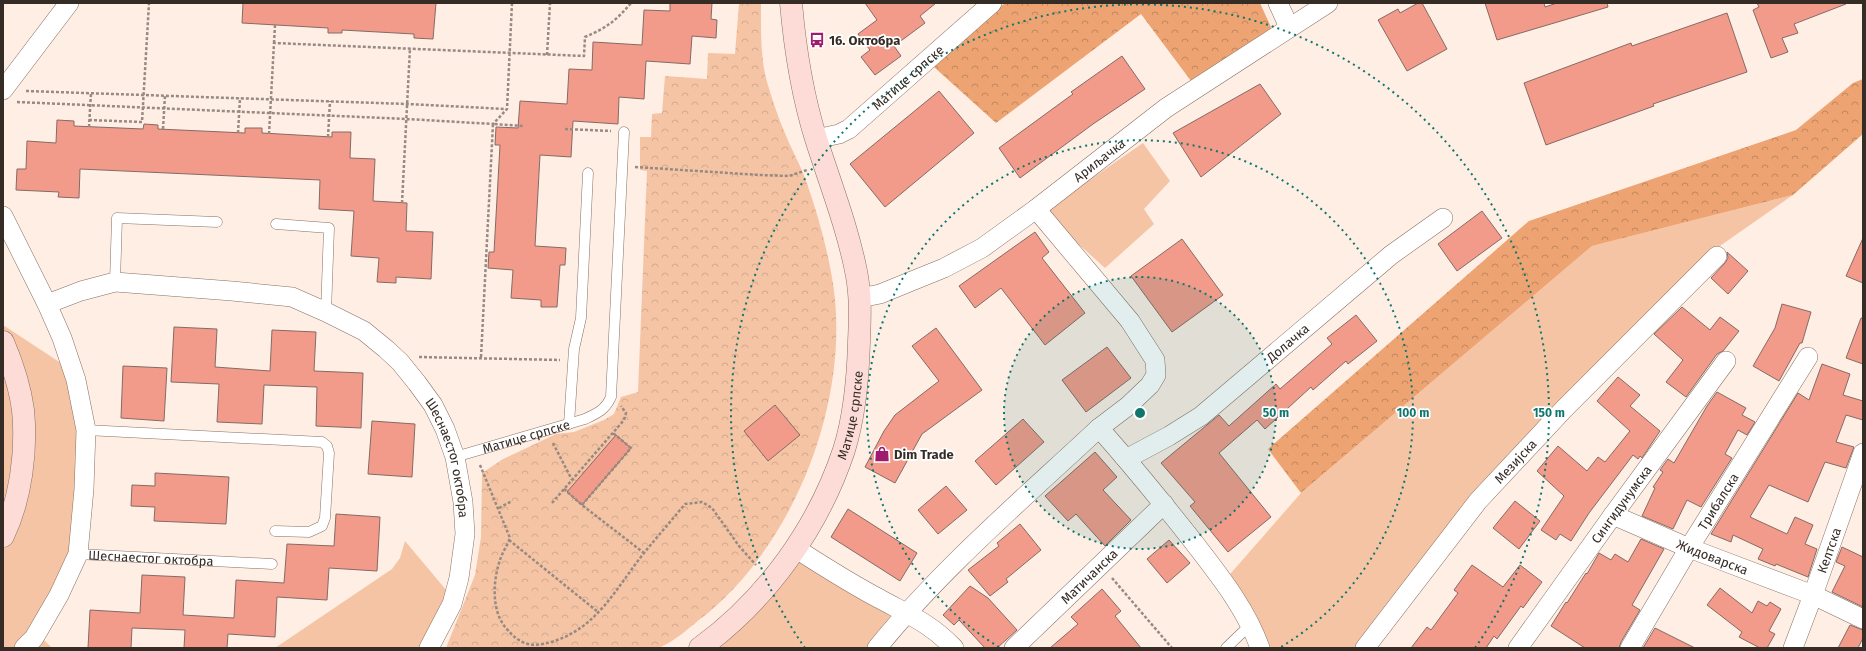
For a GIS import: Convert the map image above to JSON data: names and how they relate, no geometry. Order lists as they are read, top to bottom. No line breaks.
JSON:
{"streets":{"main road":["Матице српске"],"street":["Ариљачка","Долачка","Шеснаестог октобра","Мезијска","Трибалска","Сингидунумска","Келтска","Жидоварска","Матичанска"]},"crossings":[["Матице српске","Ариљачка"],["Матице српске","Шеснаестог октобра"],["Трибалска","Жидоварска"],["Сингидунумска","Жидоварска"],["Келтска","Жидоварска"]],"places":{"bus stop":["16. Октобра"],"shop":["Dim Trade"]},"rings":["50 m","100 m","150 m"]}
